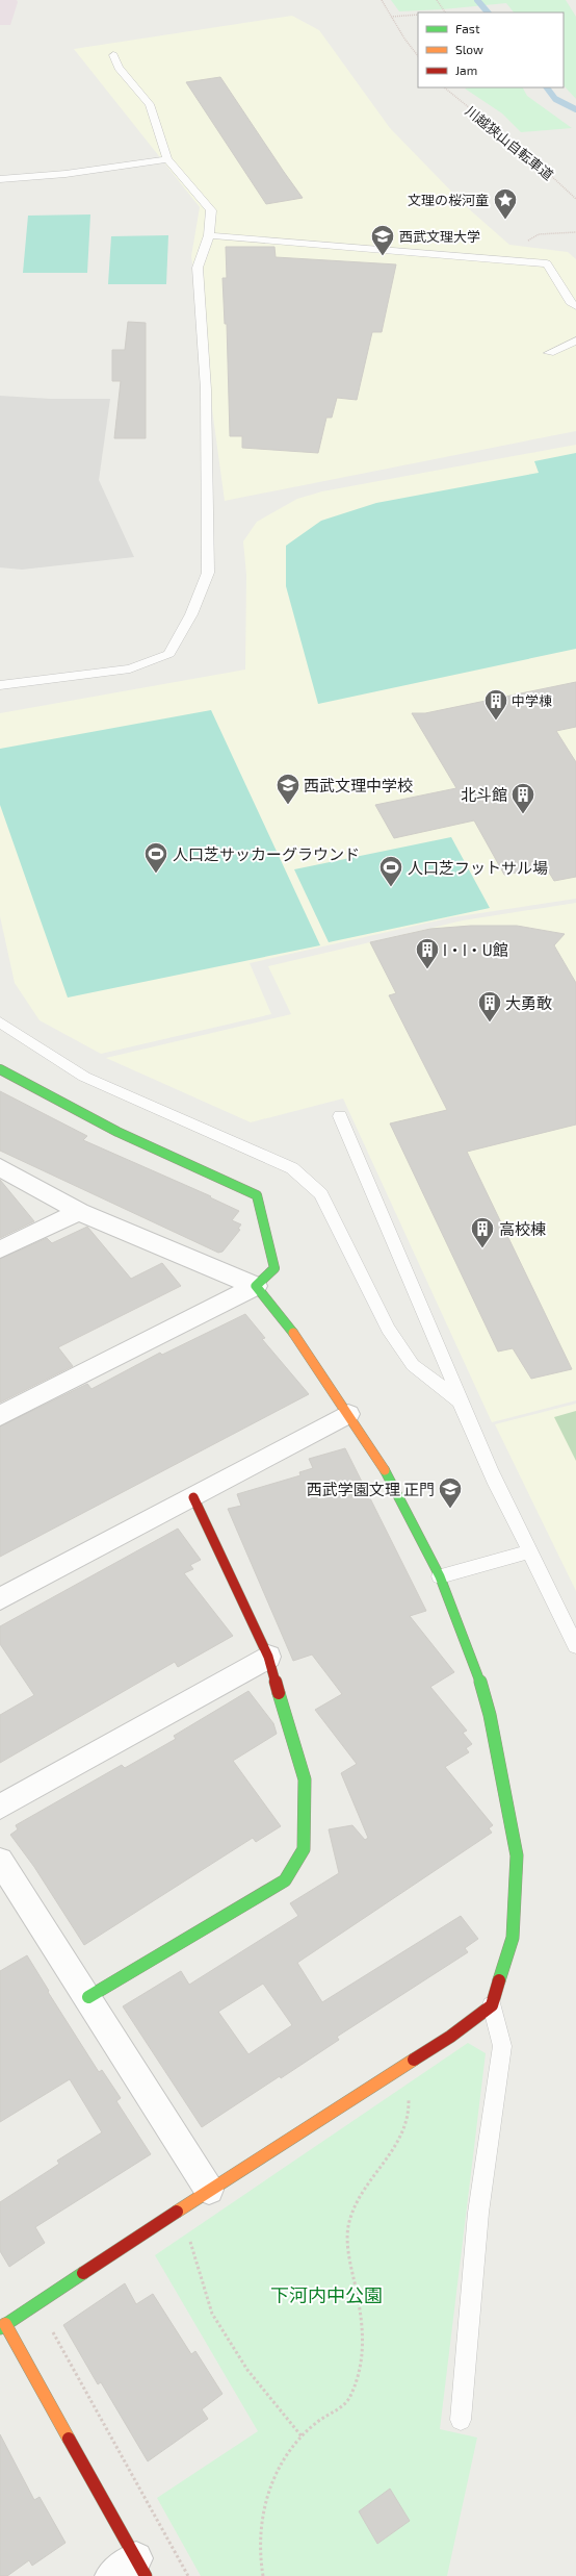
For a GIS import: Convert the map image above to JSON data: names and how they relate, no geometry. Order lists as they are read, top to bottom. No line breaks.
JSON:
{"streets":{"path":["川越狭山自転車道"]},"parks":["下河内中公園"],"places":{"place":["文理の桜河童"],"school or university":["西武文理大学","西武文理中学校","西武学園文理 正門"],"building":["中学棟","北斗館","I・I・U館","大勇敢","高校棟"],"sports":["人口芝サッカーグラウンド","人口芝フットサル場"]},"legend":["Fast","Slow","Jam"]}
